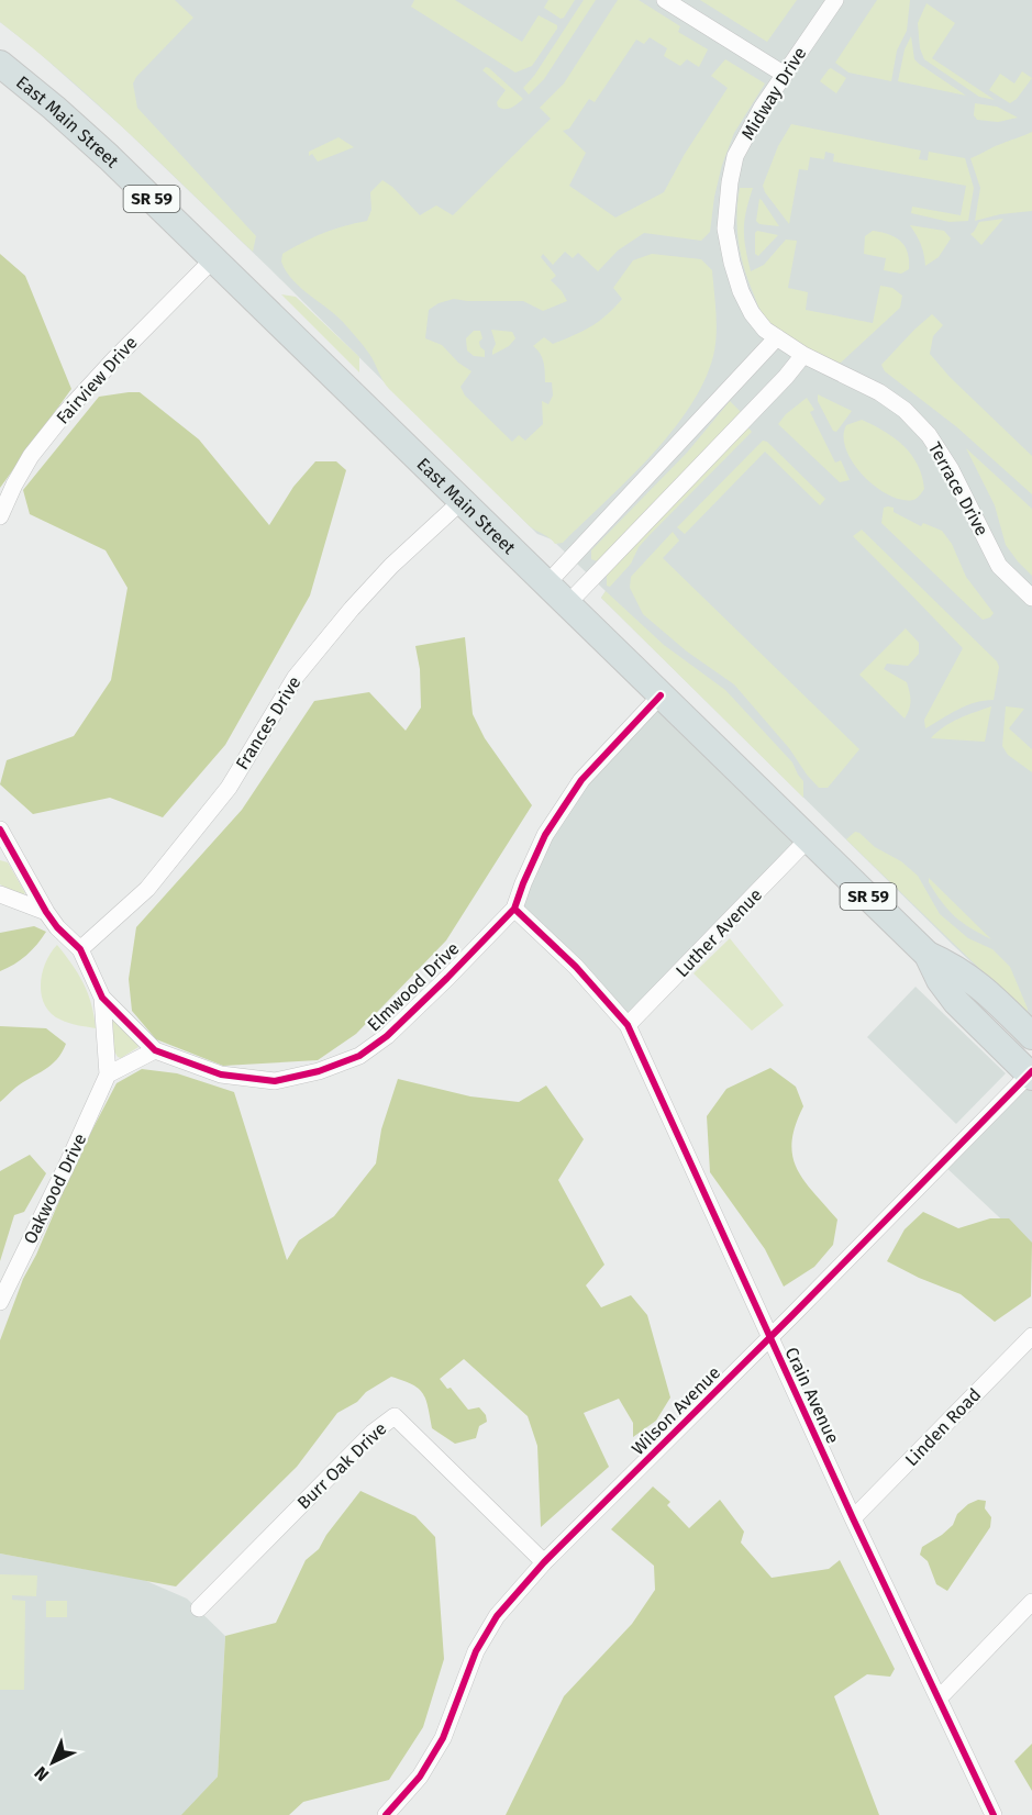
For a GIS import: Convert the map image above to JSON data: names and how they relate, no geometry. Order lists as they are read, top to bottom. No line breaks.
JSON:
{"streets":{"main road":["East Main Street","SR 59"],"street":["Midway Drive","Fairview Drive","Terrace Drive","Frances Drive","Luther Avenue","Elmwood Drive","Oakwood Drive","Crain Avenue","Wilson Avenue","Linden Road","Burr Oak Drive"]},"crossings":[["Midway Drive","Terrace Drive"],["East Main Street","Fairview Drive"],["East Main Street","Frances Drive"],["East Main Street","Luther Avenue"],["East Main Street","Elmwood Drive"],["East Main Street","Wilson Avenue"],["Frances Drive","Elmwood Drive"],["Luther Avenue","Crain Avenue"],["Elmwood Drive","Oakwood Drive"],["Elmwood Drive","Crain Avenue"],["Crain Avenue","Wilson Avenue"],["Crain Avenue","Linden Road"],["Wilson Avenue","Burr Oak Drive"]],"north":"bottom left"}
